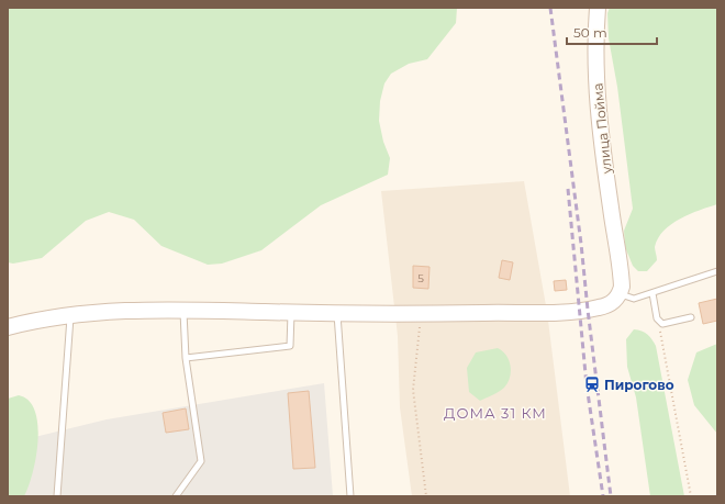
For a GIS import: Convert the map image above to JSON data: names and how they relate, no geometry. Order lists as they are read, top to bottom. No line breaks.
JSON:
{"streets":{"main road":["улица Пойма"]},"districts":["ДОМА 31 КМ"],"places":{"station":["Пирогово"]},"house_numbers":["5"],"scale_bar":"50 m"}
